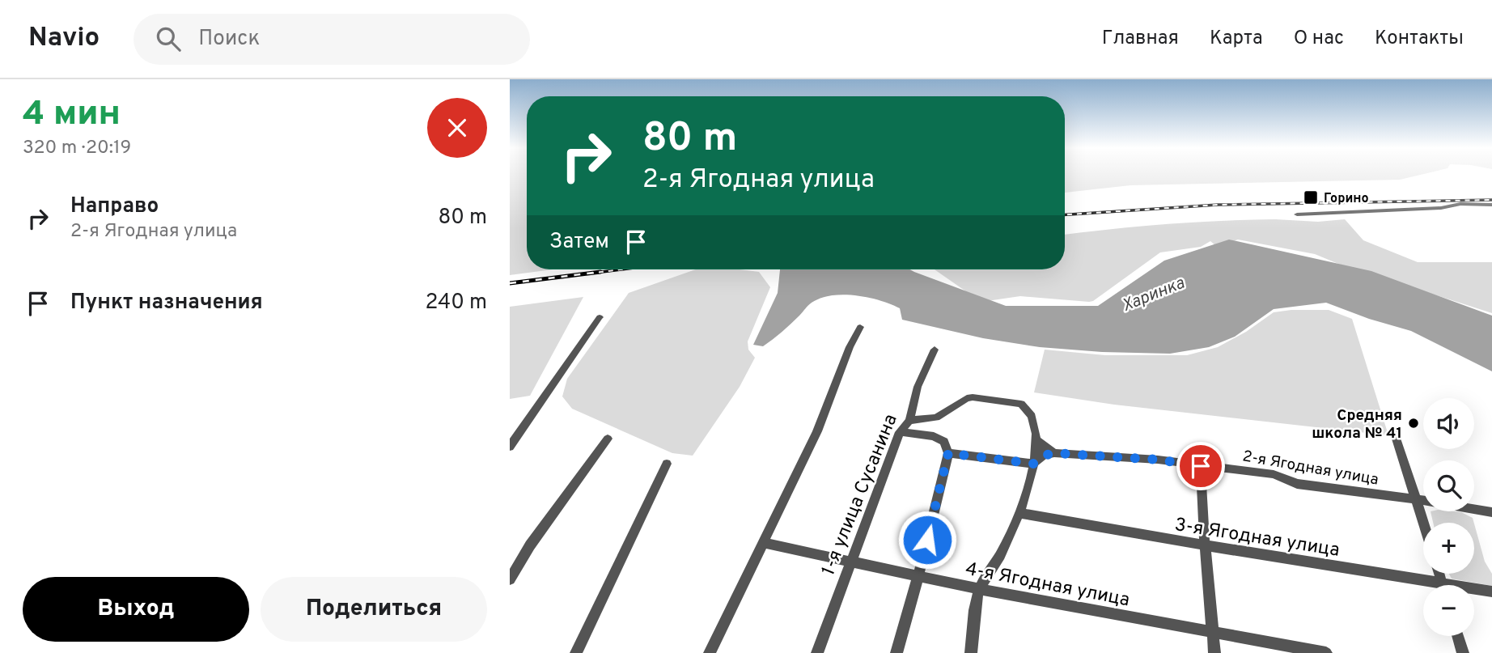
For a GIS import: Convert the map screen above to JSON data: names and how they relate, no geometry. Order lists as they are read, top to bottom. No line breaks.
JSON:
{"streets":{"street":["2-я Ягодная улица","1-я улица Сусанина","3-я Ягодная улица","4-я Ягодная улица"]},"crossings":[["1-я улица Сусанина","4-я Ягодная улица"]],"water":["Харинка"],"places":{"transit":["Горино"],"other":["Средняя школа № 41"]},"page":{"header":"Navio","search":"Поиск","nav":["Главная","Карта","О нас","Контакты"],"heading":["4 мин","320 m · 20:19"],"turn":["80 m","2-я Ягодная улица"],"list":[{"name":"Направо","note":"2-я Ягодная улица","value":"80 m"},{"name":"Пункт назначения","value":"240 m"}],"then":"Затем","map_buttons":["+","−"],"buttons":["Выход","Поделиться"]}}
